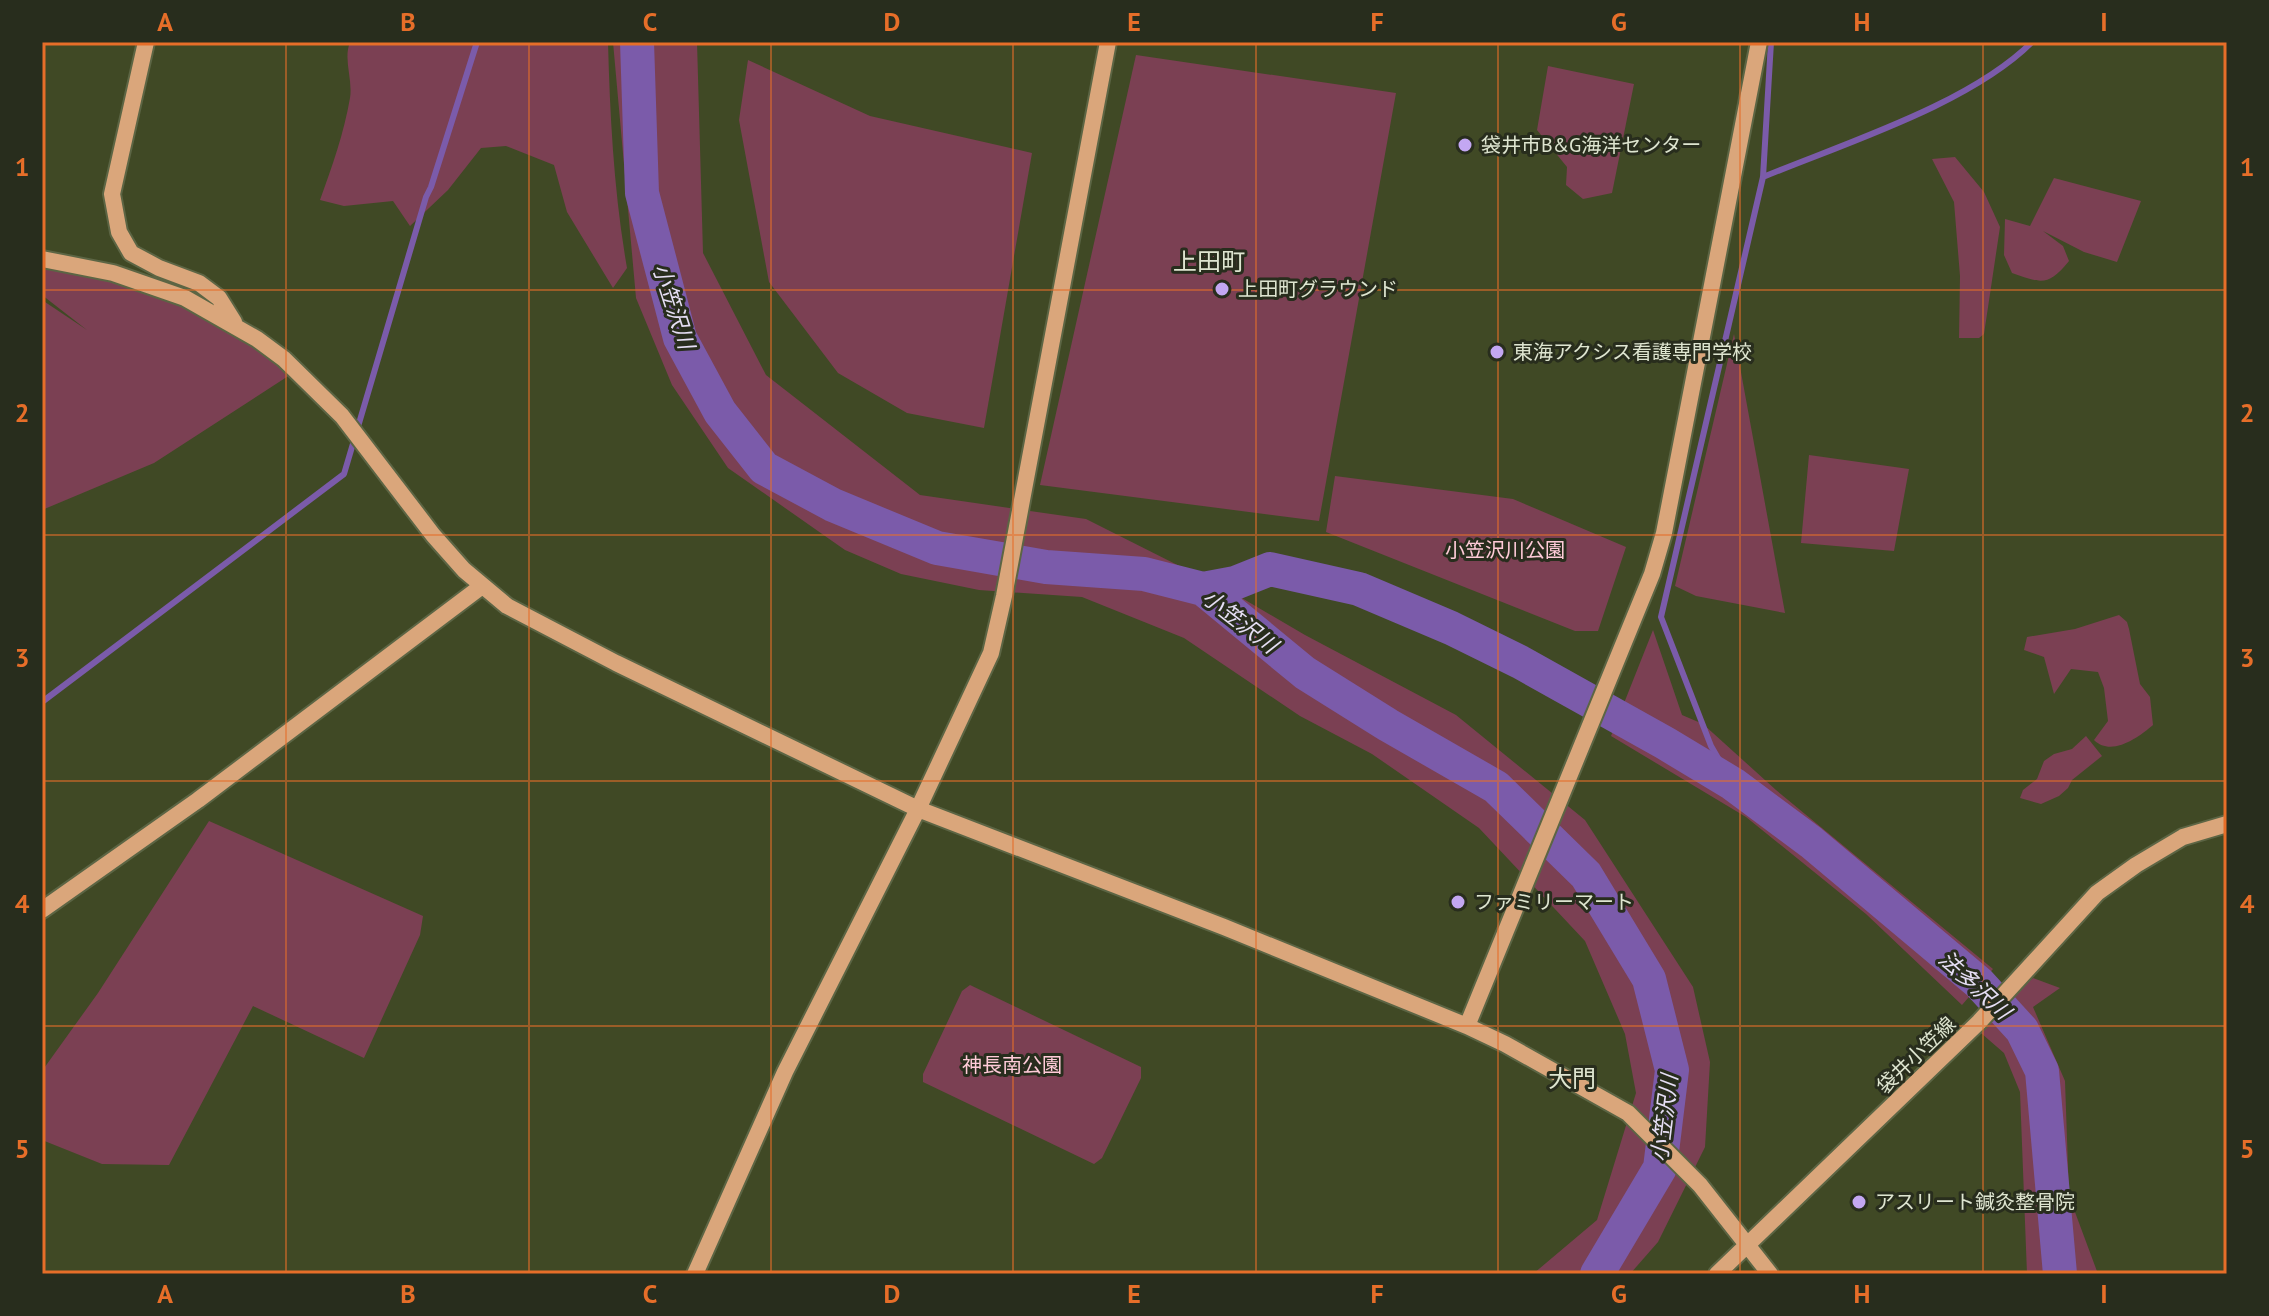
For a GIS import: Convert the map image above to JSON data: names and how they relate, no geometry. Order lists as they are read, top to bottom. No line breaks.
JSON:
{"streets":{"street":["袋井小笠線"]},"districts":["上田町","大門"],"water":["小笠沢川","法多沢川"],"parks":["小笠沢川公園","神長南公園"],"places":["袋井市B&G海洋センター","上田町グラウンド","東海アクシス看護専門学校","ファミリーマート","アスリート鍼灸整骨院"],"grid":{"columns":["A","B","C","D","E","F","G","H","I"],"rows":["1","2","3","4","5"]}}
